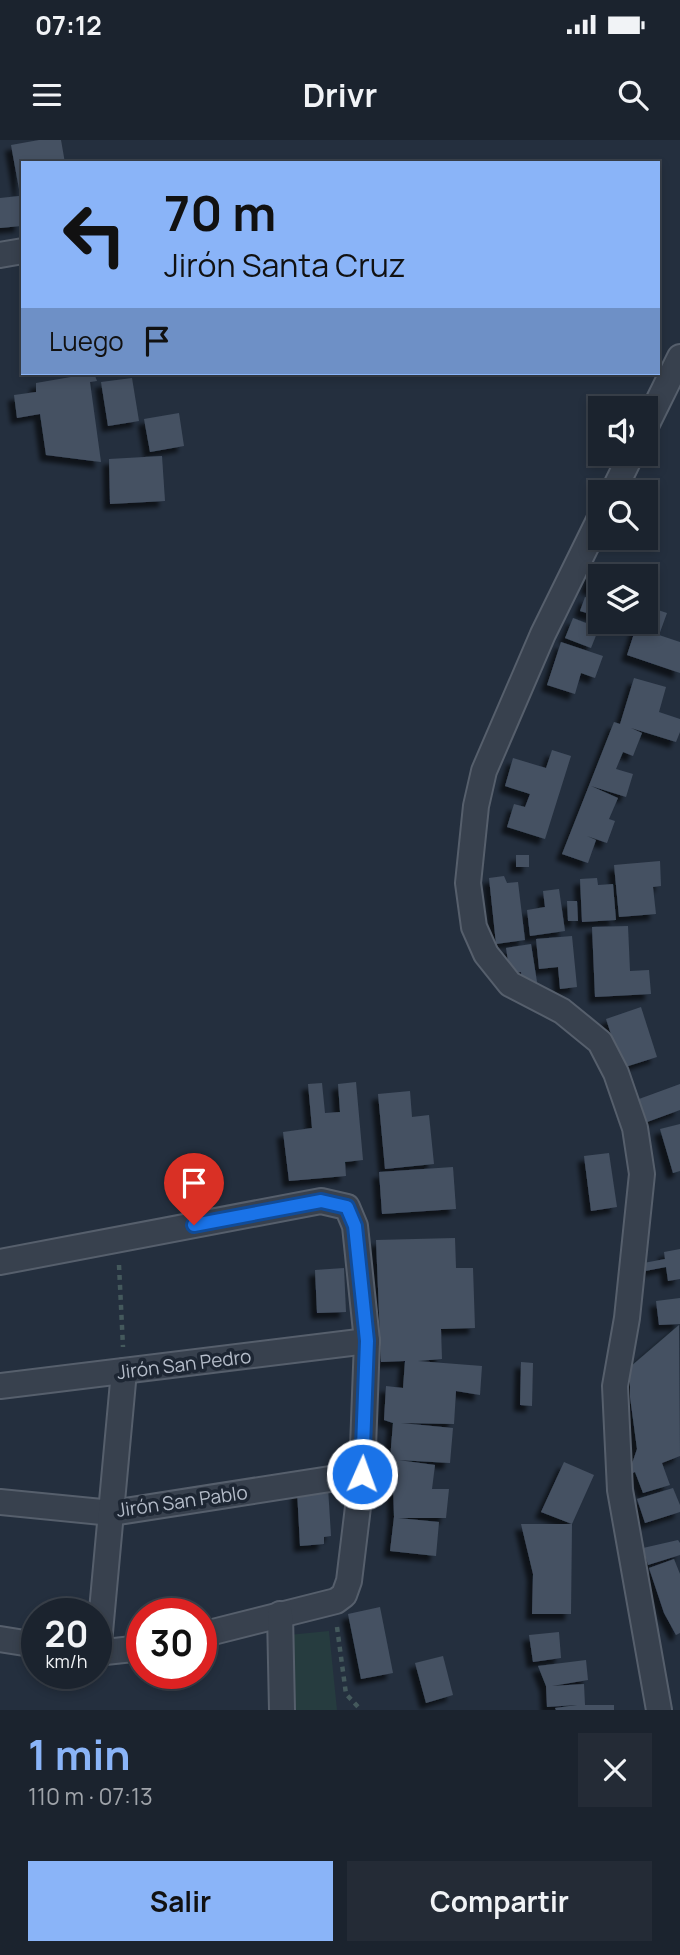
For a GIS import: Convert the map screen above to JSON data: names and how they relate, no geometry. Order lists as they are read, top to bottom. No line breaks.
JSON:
{"streets":{"street":["Jirón San Pedro","Jirón San Pablo"]},"page":{"status":"07:12","header":"Drivr","turn":["70 m","Jirón Santa Cruz"],"then":"Luego","speed":"20 km/h","limit":"30","heading":["1 min","110 m · 07:13"],"buttons":["Salir","Compartir"]}}
